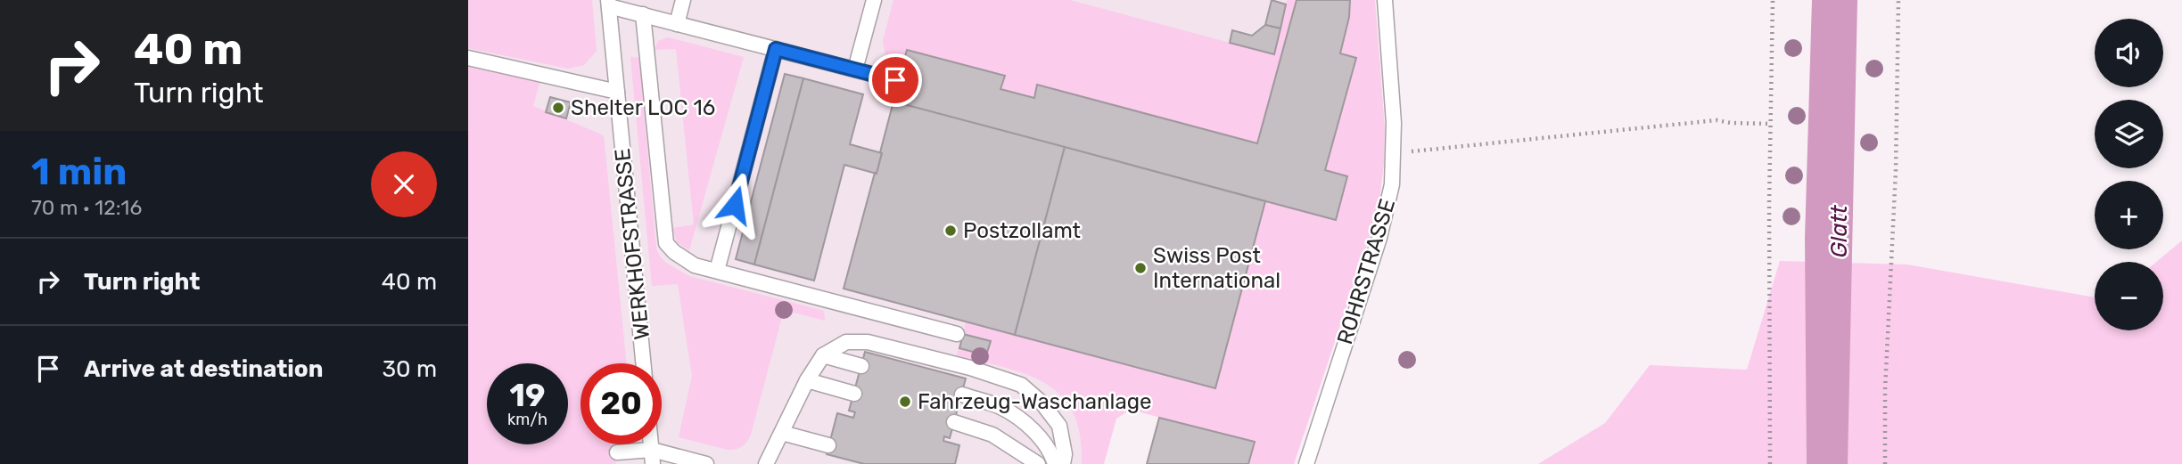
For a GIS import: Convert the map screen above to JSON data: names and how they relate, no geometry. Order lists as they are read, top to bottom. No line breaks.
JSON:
{"streets":{"lane":["WERKHOFSTRASSE","ROHRSTRASSE"]},"water":["Glatt"],"places":["Shelter LOC 16","Postzollamt","Swiss Post International","Fahrzeug-Waschanlage"],"page":{"turn":["40 m","Turn right"],"map_buttons":["+","−"],"heading":["1 min","70 m · 12:16"],"list":[{"name":"Turn right","value":"40 m"},{"name":"Arrive at destination","value":"30 m"}],"speed":"19 km/h","limit":"20"}}
